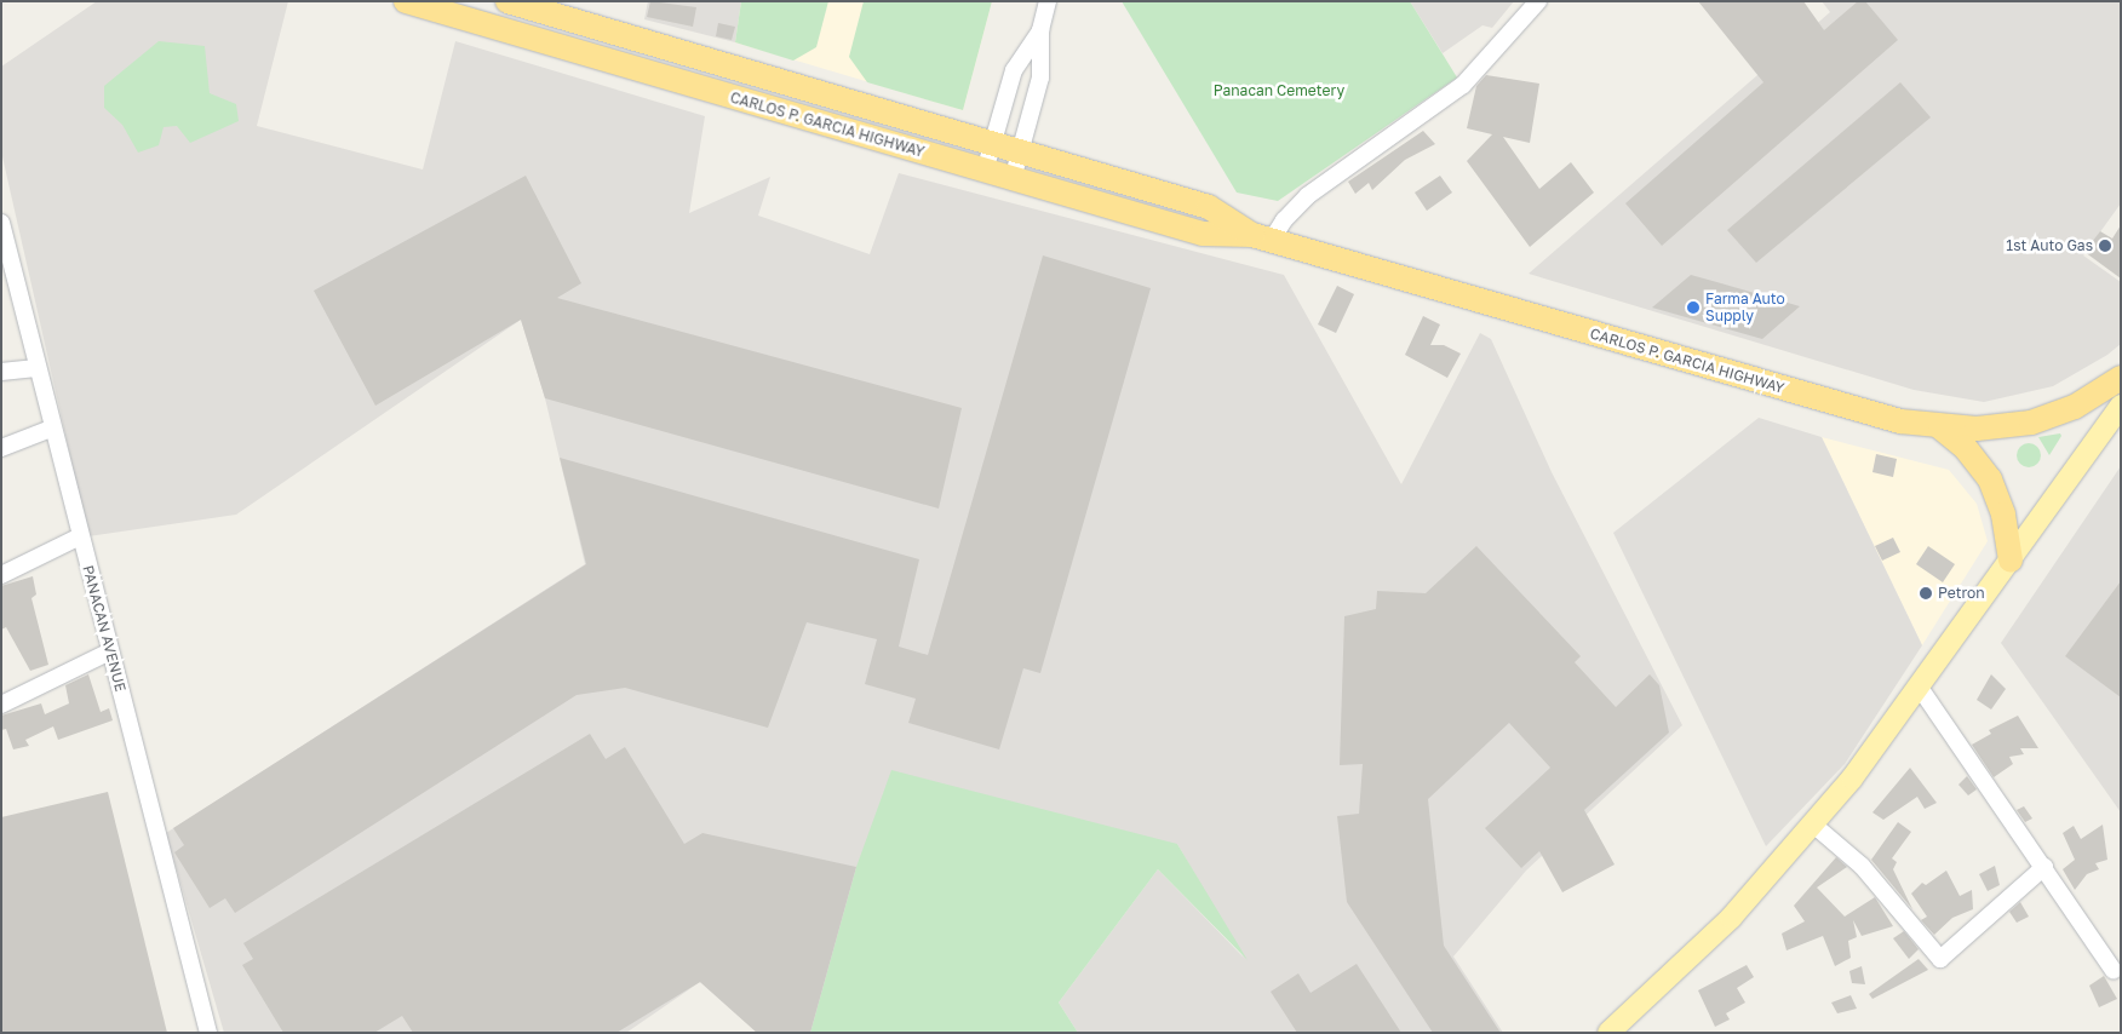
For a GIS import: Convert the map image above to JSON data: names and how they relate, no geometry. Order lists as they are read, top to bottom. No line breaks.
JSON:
{"streets":{"highway":["CARLOS P. GARCIA HIGHWAY"],"street":["PANACAN AVENUE"]},"parks":["Panacan Cemetery"],"places":["1st Auto Gas","Farma Auto Supply","Petron"]}
